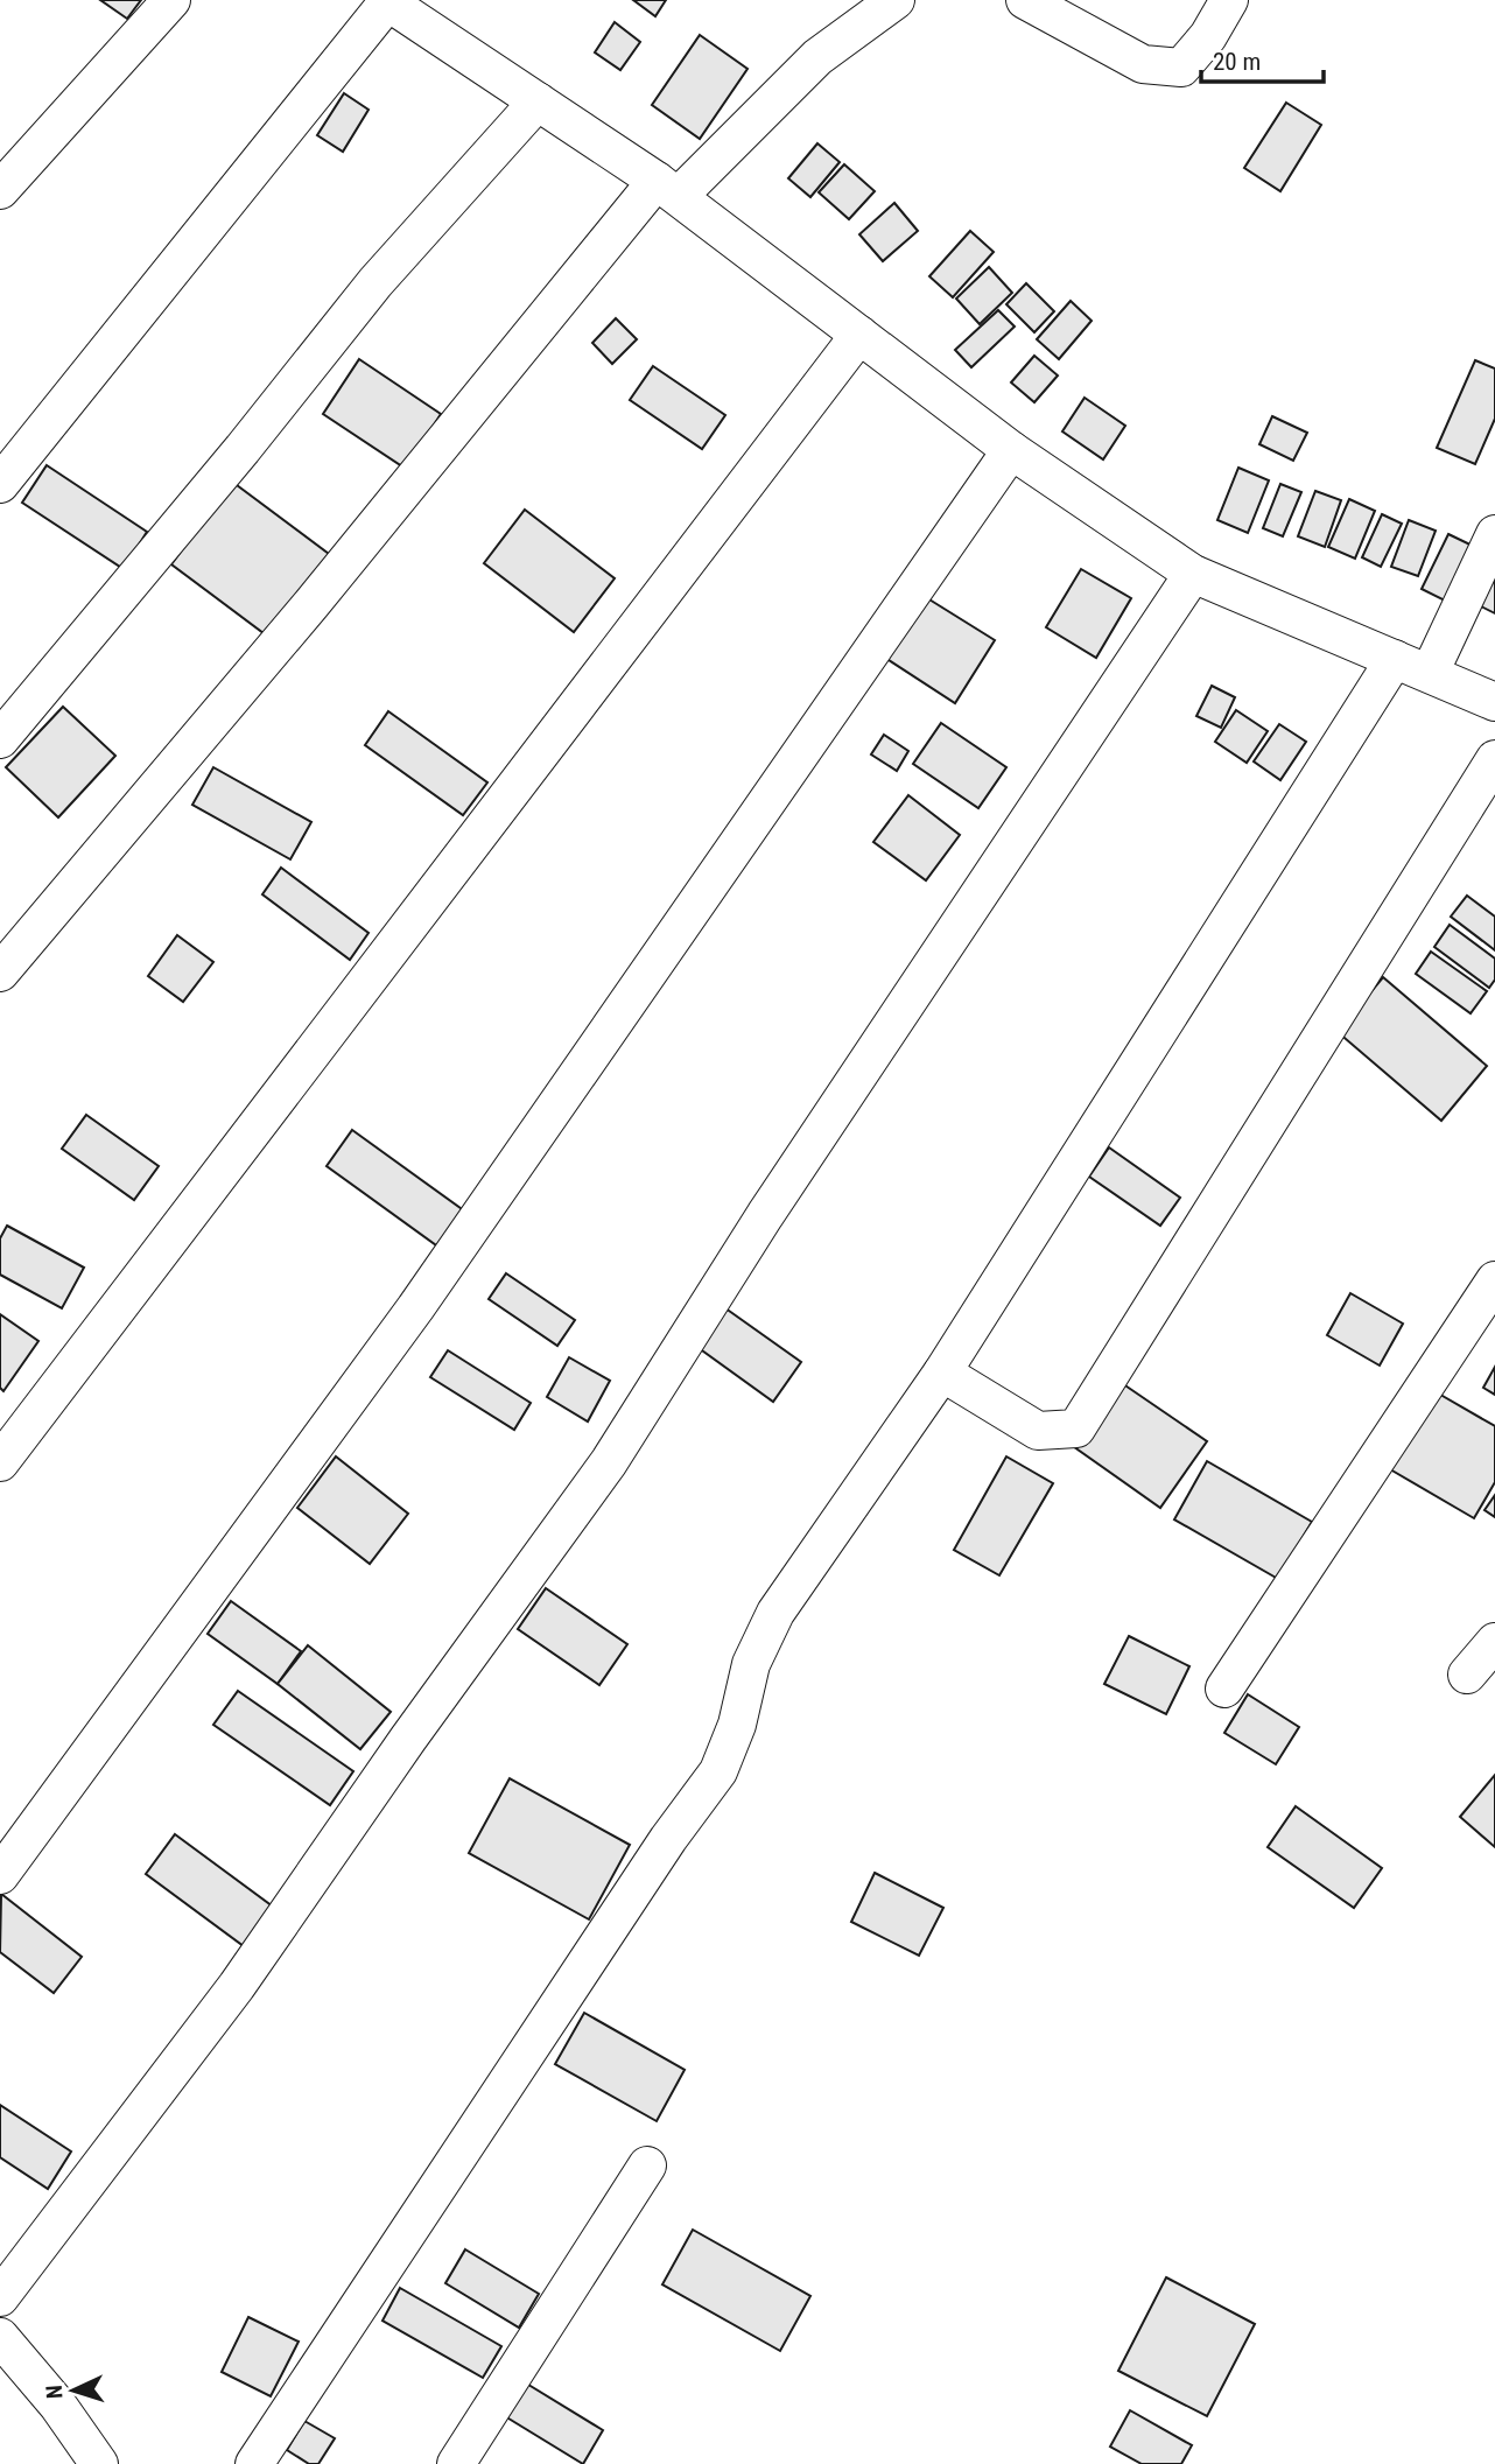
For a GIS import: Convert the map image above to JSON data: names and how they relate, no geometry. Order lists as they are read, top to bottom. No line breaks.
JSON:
{"scale_bar":"20 m","north":"left"}
